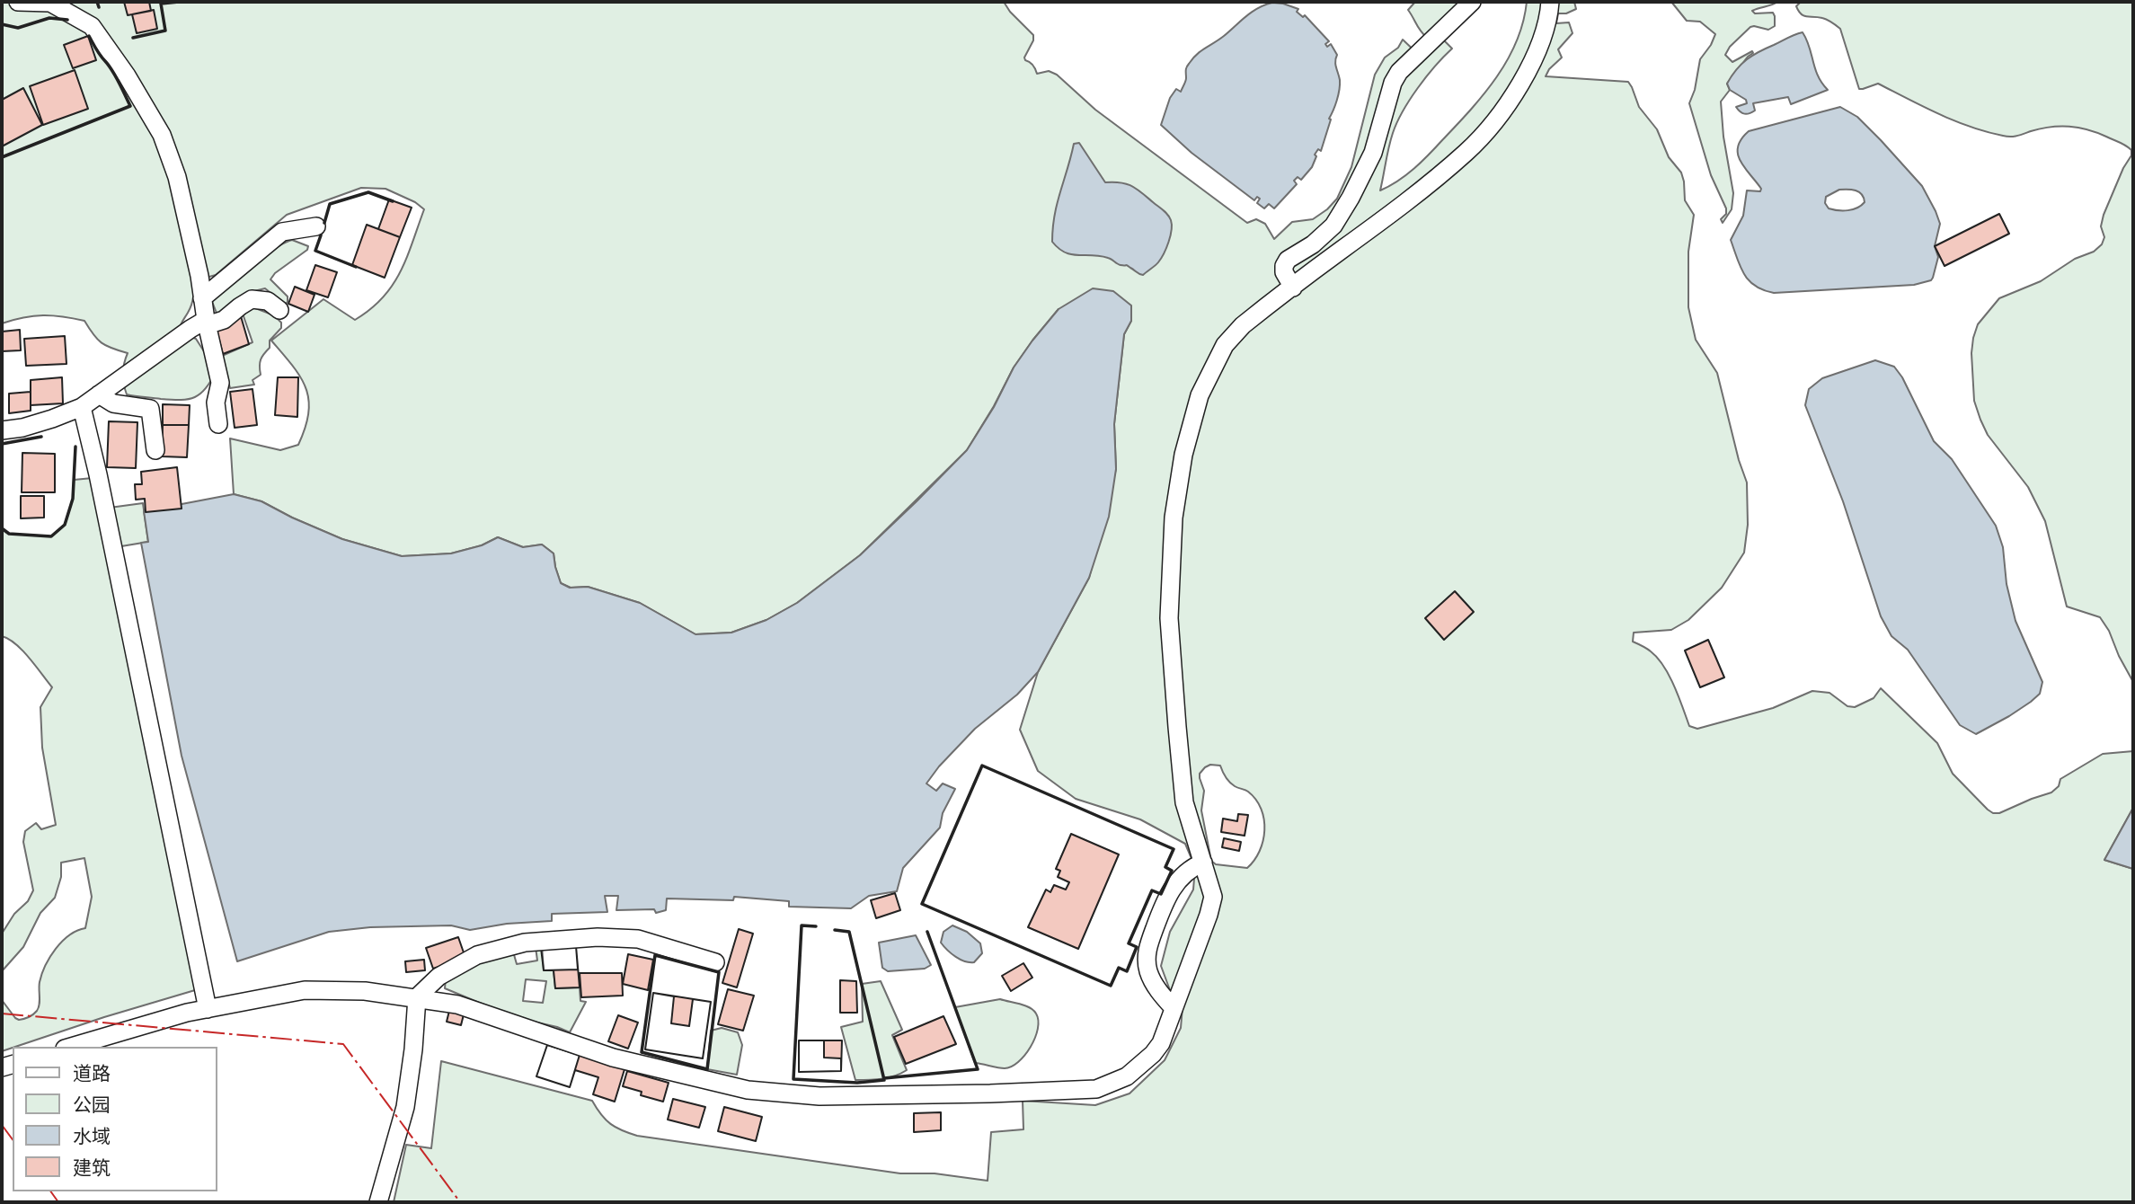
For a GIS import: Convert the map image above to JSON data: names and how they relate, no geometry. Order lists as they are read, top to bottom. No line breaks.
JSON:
{"legend":["道路","公园","水域","建筑"]}
